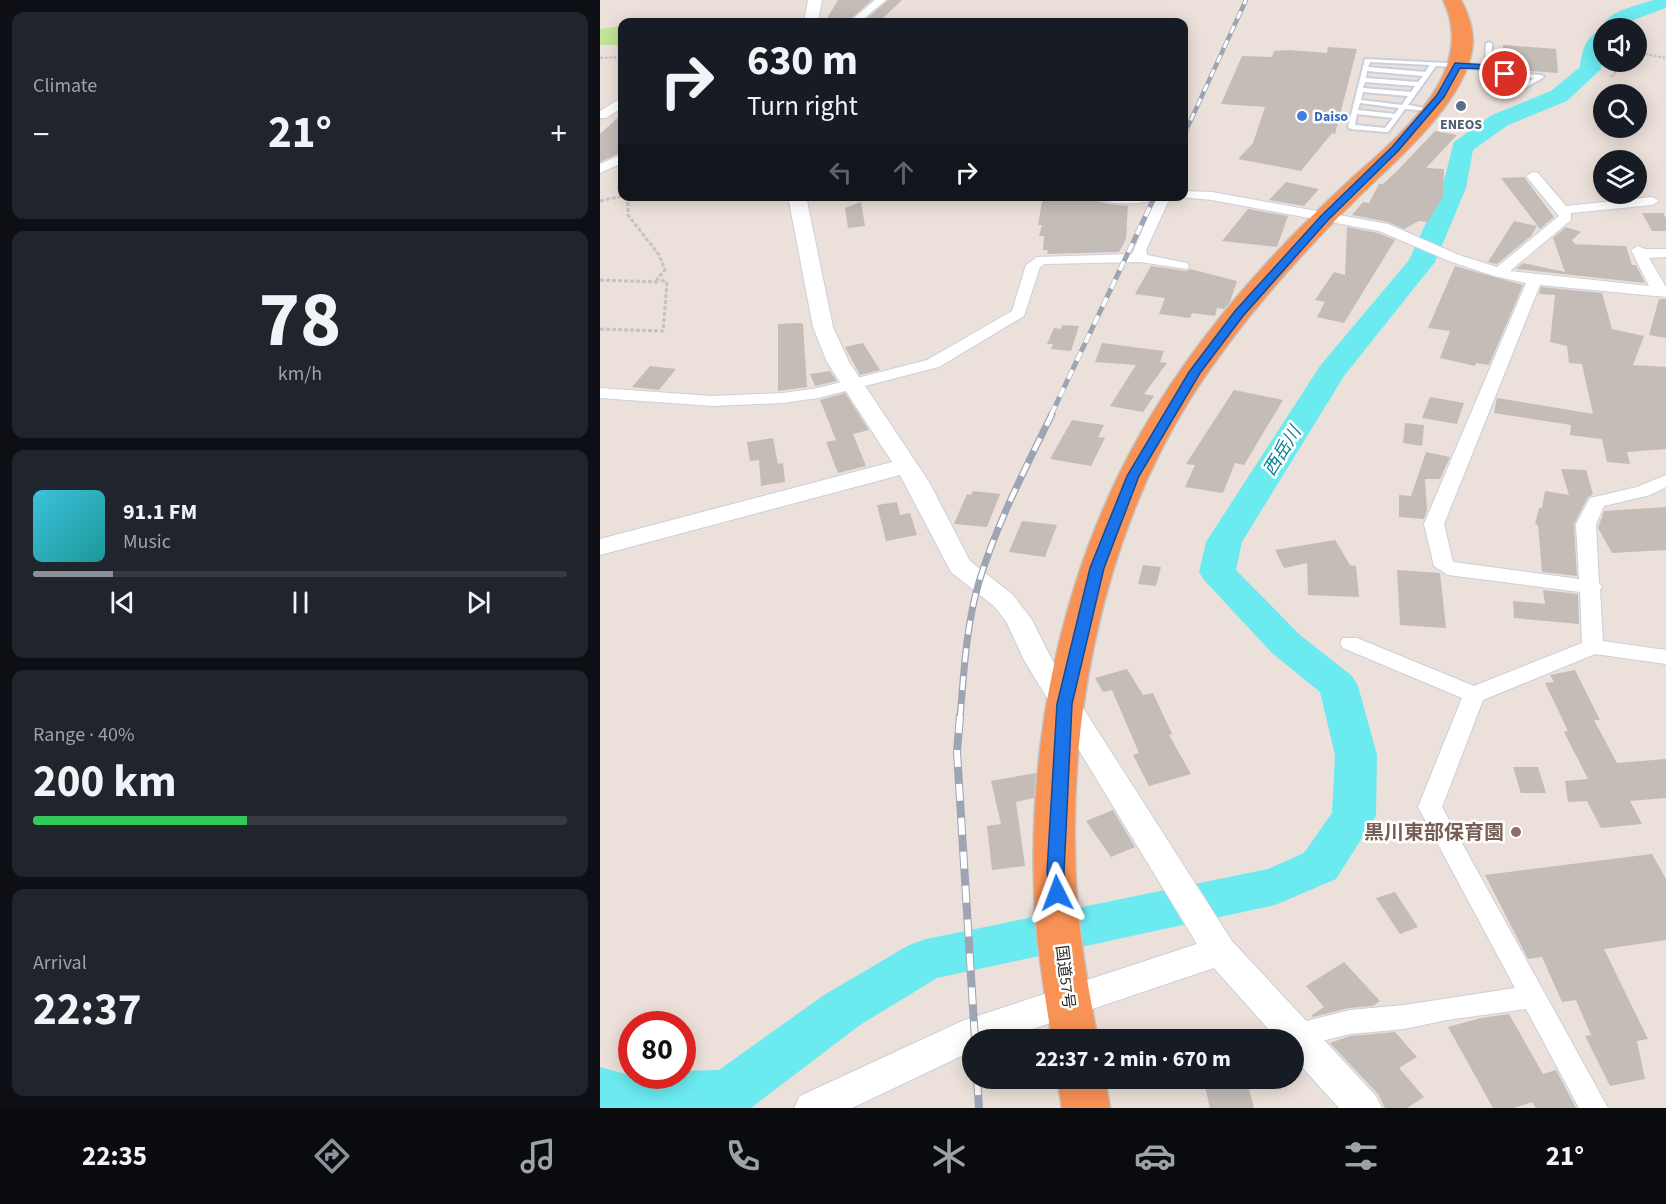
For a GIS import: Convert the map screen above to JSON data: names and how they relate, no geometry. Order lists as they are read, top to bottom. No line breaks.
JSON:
{"streets":{"highway":["国道57号"]},"water":["西岳川"],"places":["ENEOS","Daiso","黒川東部保育園"],"page":{"tile":["Climate",["78","km/h"],["Range · 40%","200 km"],["Arrival","22:37"]],"turn":["630 m","Turn right"],"heat":["−","21°","+"],"song":["91.1 FM","Music"],"limit":"80","trip":"22:37 · 2 min · 670 m","tabs":["22:35","21°"]}}
